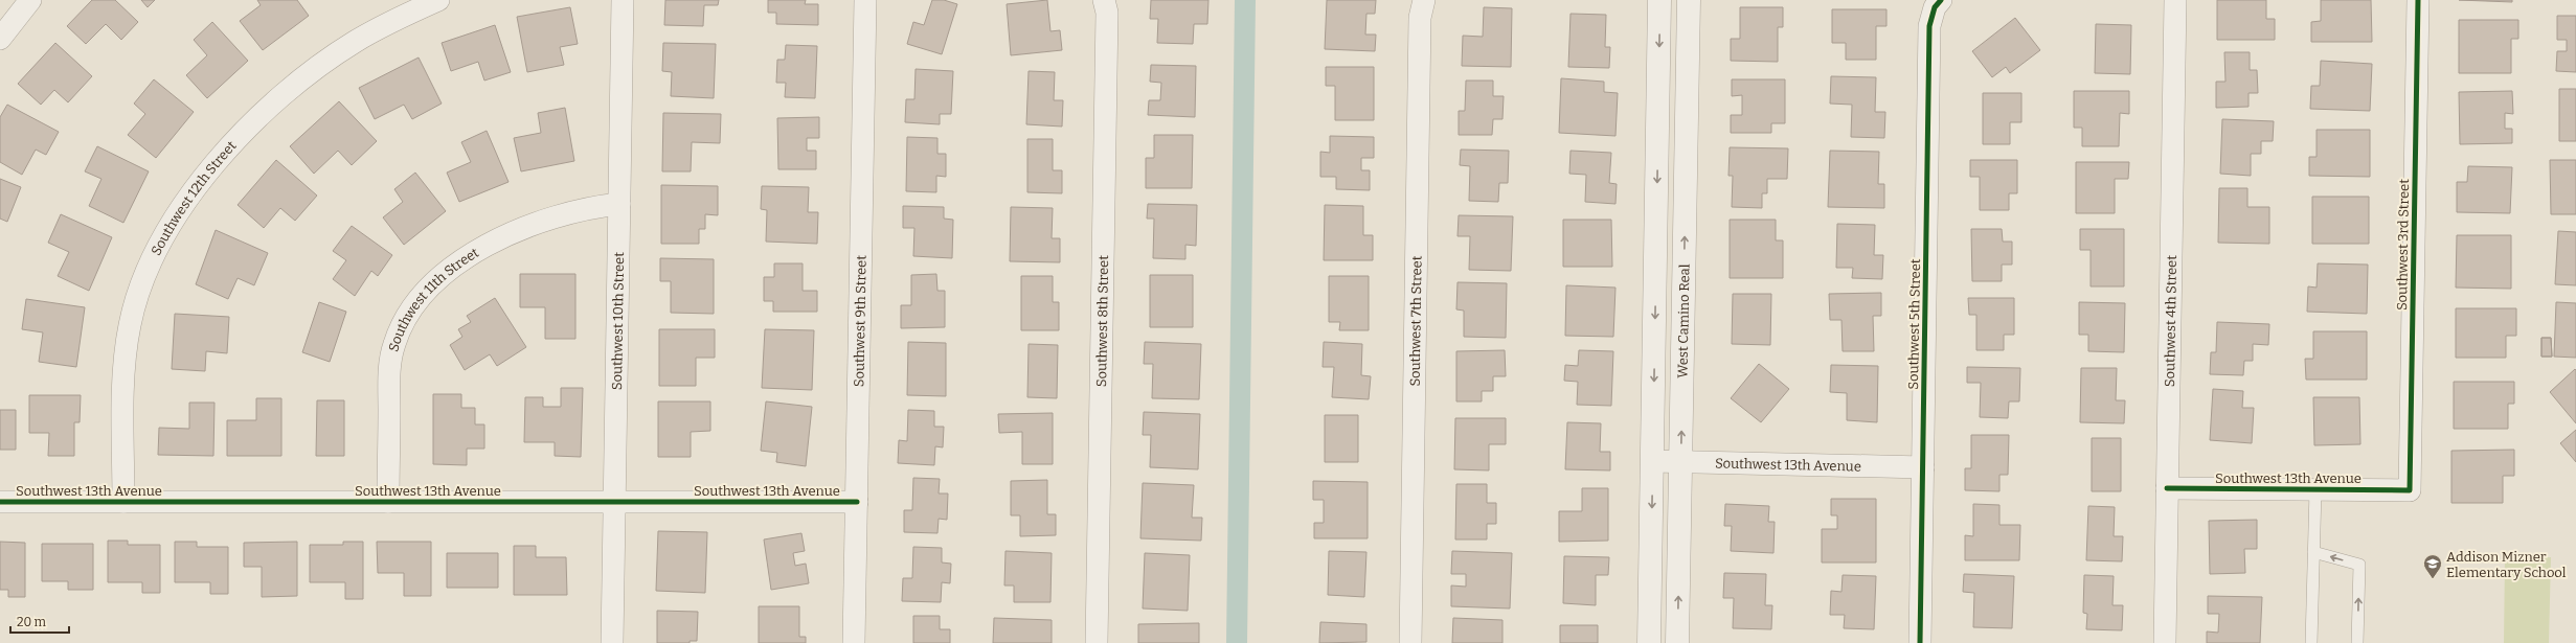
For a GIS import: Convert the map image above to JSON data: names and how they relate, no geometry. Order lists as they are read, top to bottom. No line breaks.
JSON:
{"streets":{"street":["Southwest 12th Street","Southwest 3rd Street","Southwest 11th Street","Southwest 9th Street","Southwest 8th Street","Southwest 7th Street","Southwest 10th Street","West Camino Real","Southwest 4th Street","Southwest 5th Street","Southwest 13th Avenue"]},"crossings":[["Southwest 12th Street","Southwest 13th Avenue"],["Southwest 3rd Street","Southwest 13th Avenue"],["Southwest 11th Street","Southwest 10th Street"],["Southwest 11th Street","Southwest 13th Avenue"],["Southwest 9th Street","Southwest 13th Avenue"],["Southwest 10th Street","Southwest 13th Avenue"],["West Camino Real","Southwest 13th Avenue"],["Southwest 4th Street","Southwest 13th Avenue"],["Southwest 5th Street","Southwest 13th Avenue"]],"places":{"school or university":["Addison Mizner Elementary School"]},"scale_bar":"20 m"}
